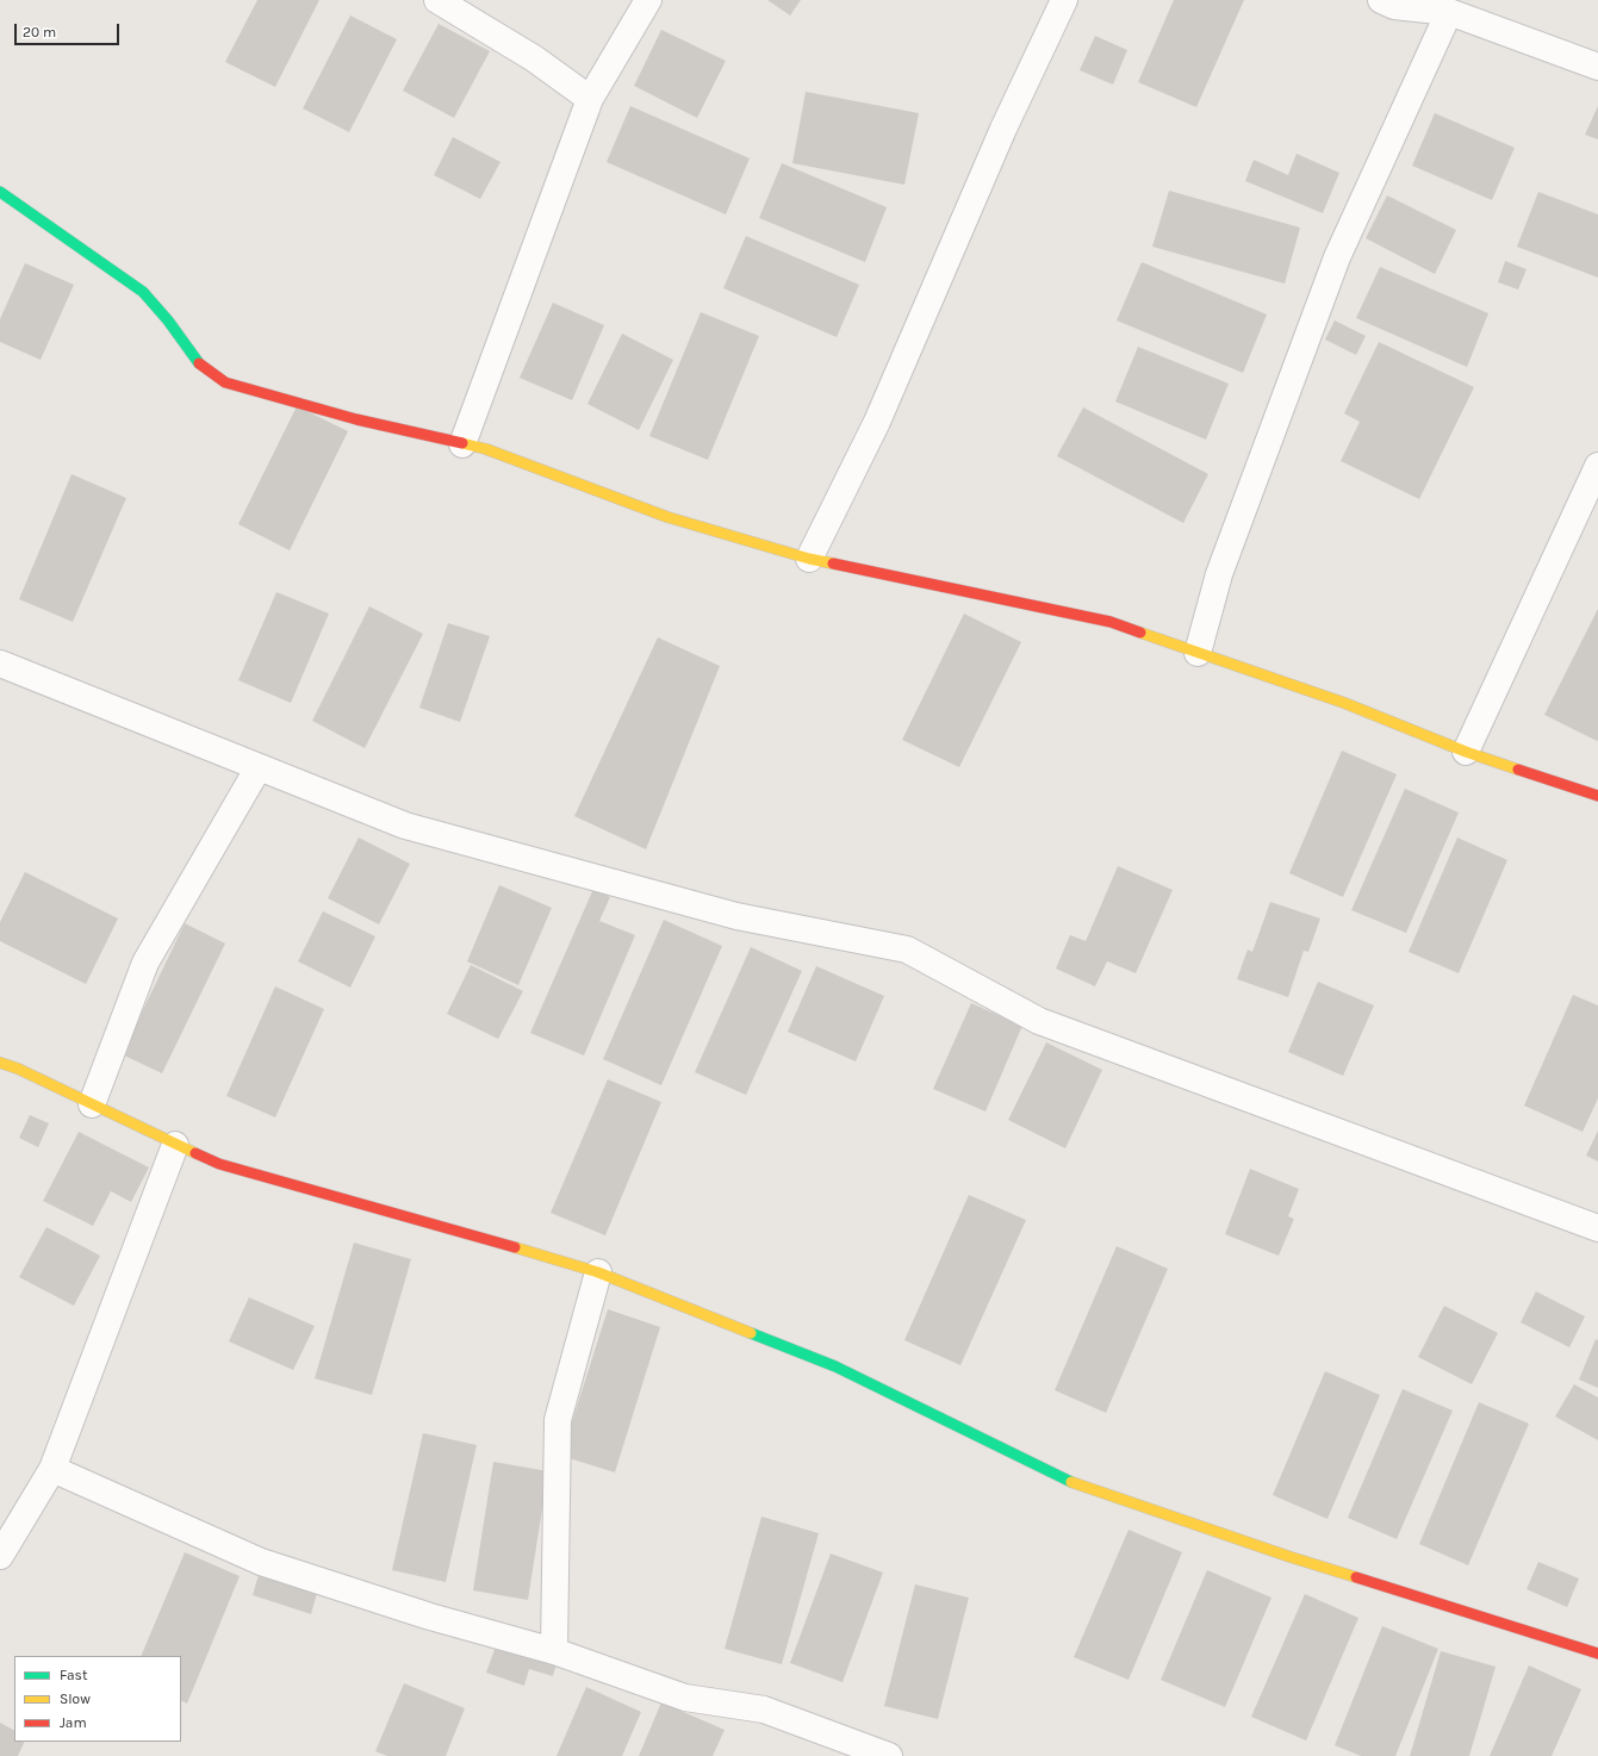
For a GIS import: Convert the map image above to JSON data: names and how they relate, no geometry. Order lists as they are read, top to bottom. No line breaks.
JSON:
{"legend":["Fast","Slow","Jam"],"scale_bar":"20 m"}
